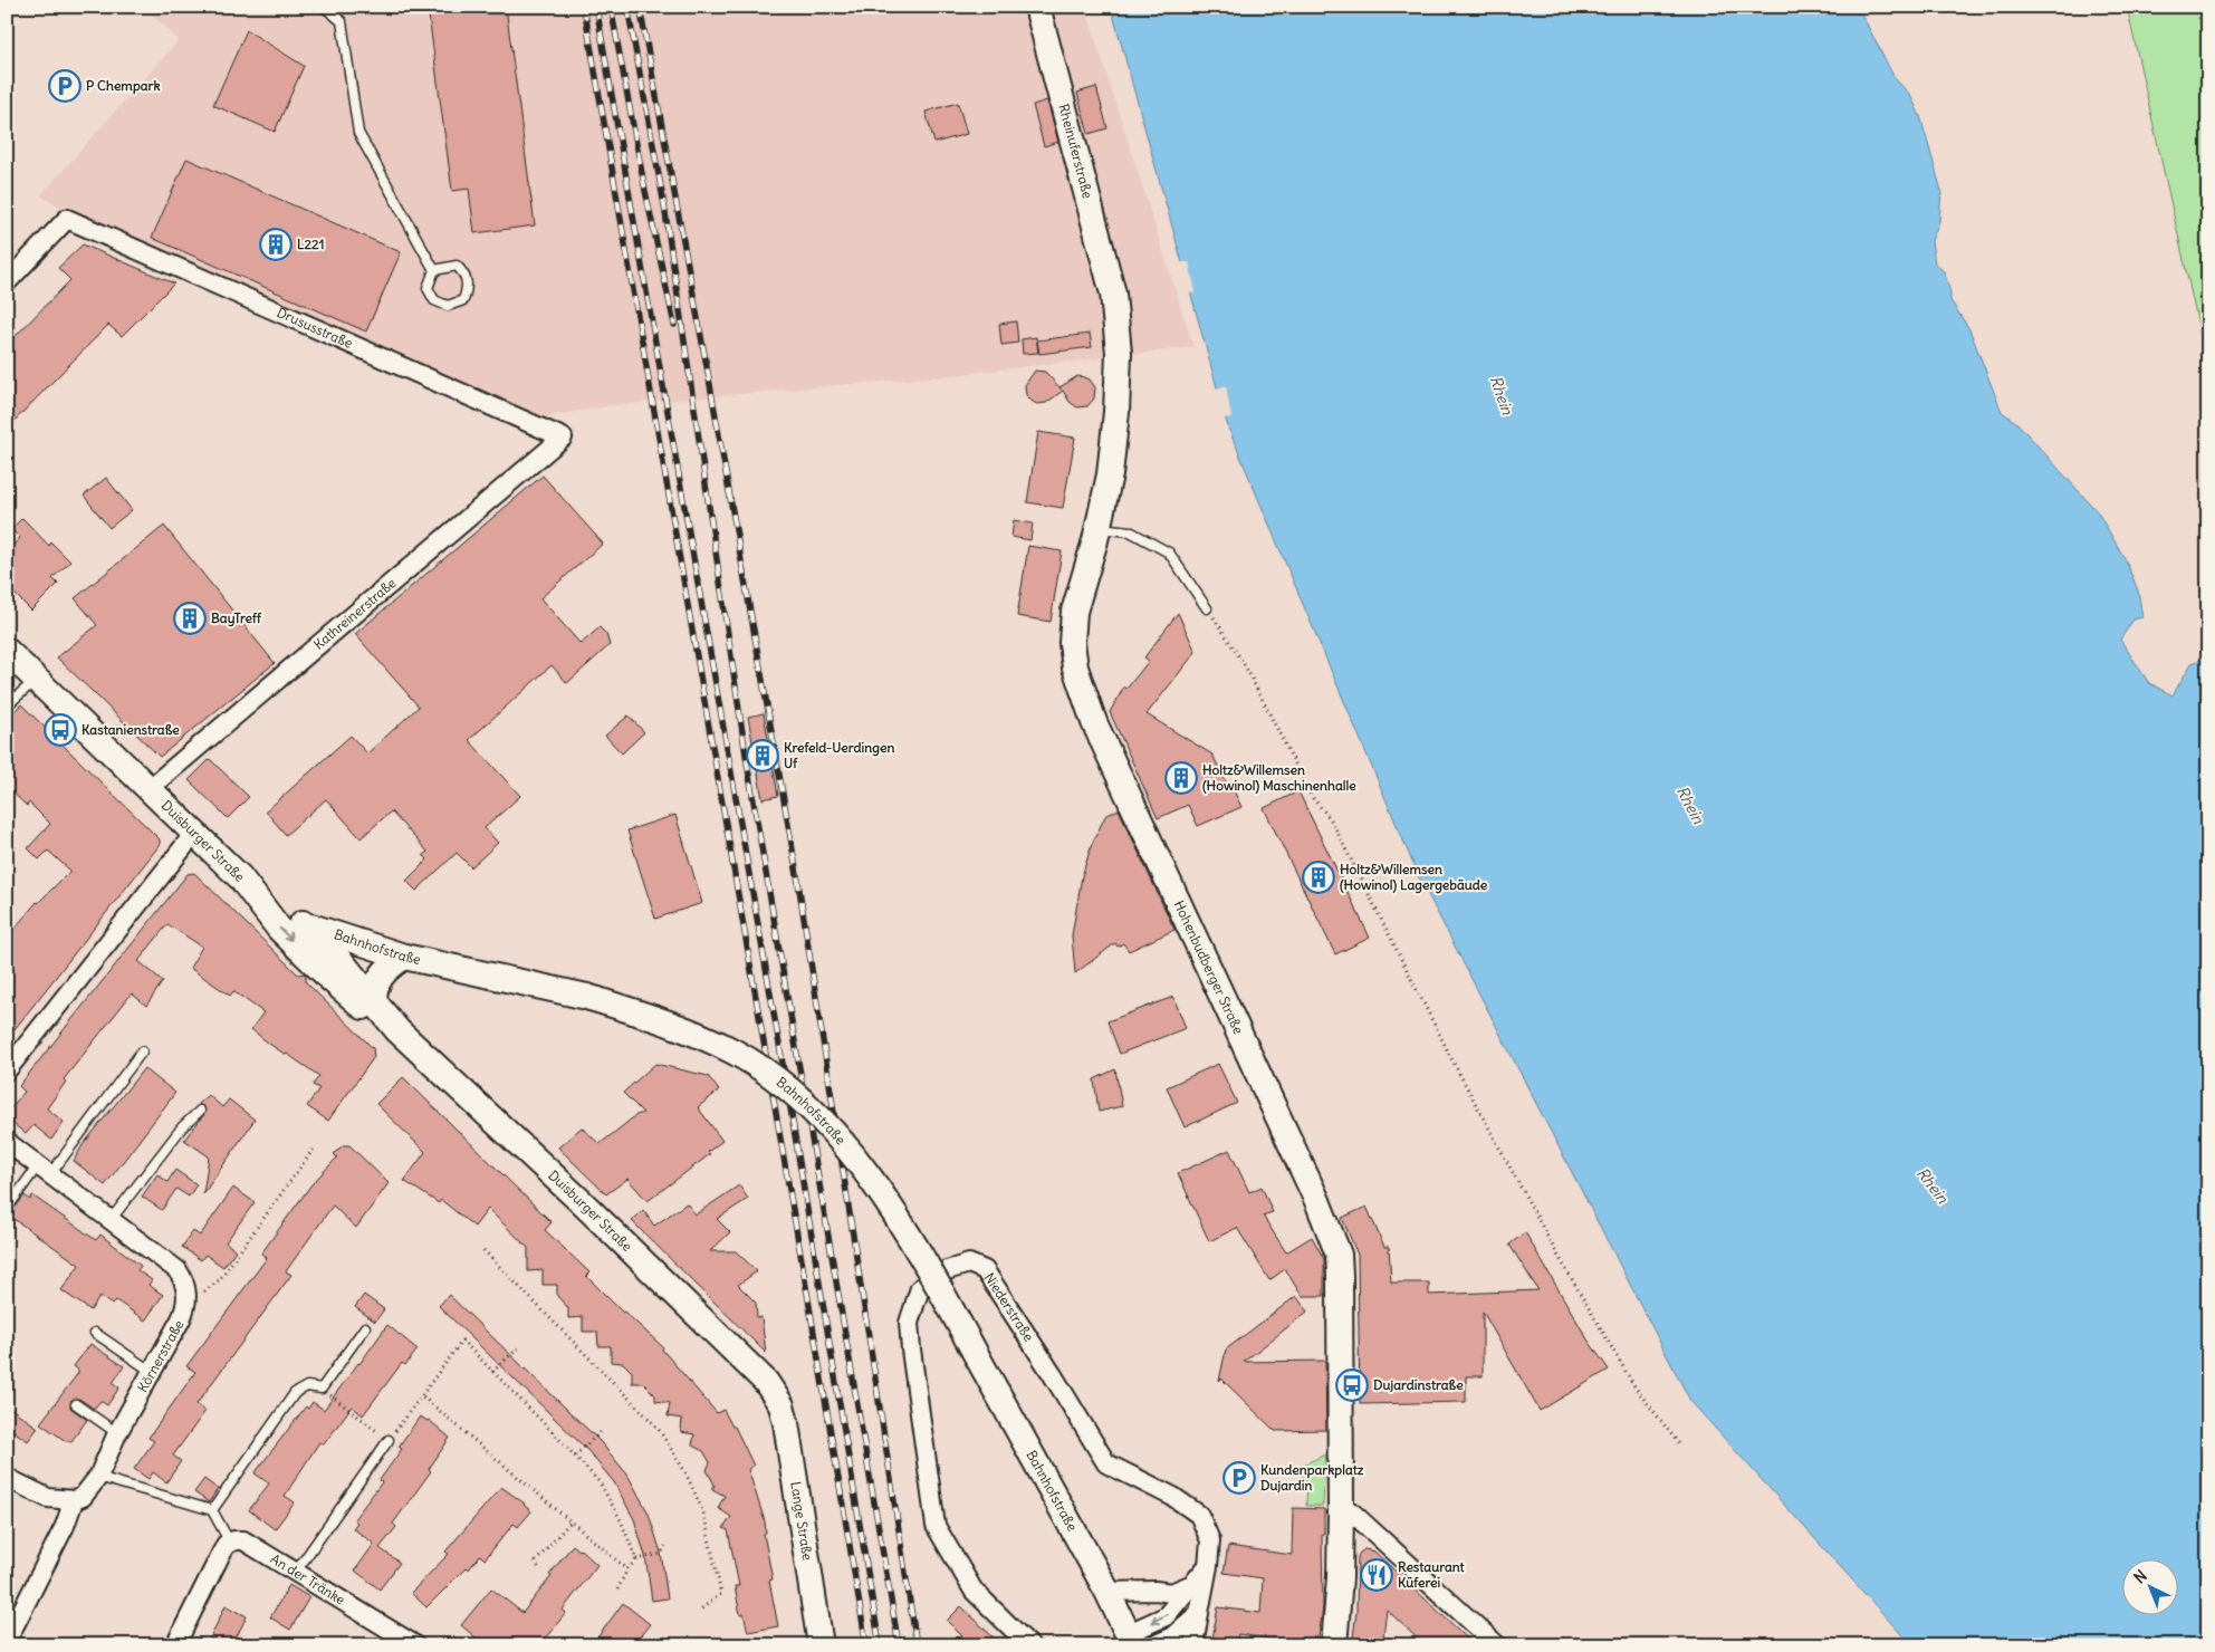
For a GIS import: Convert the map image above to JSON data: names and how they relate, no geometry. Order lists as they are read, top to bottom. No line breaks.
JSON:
{"streets":{"street":["Rheinuferstraße","Drususstraße","Kathreinerstraße","Duisburger Straße","Bahnhofstraße","Hohenbudberger Straße","Niederstraße","Körnerstraße","Lange Straße","An der Tränke"]},"crossings":[["Rheinuferstraße","Hohenbudberger Straße"],["Drususstraße","Kathreinerstraße"],["Kathreinerstraße","Duisburger Straße"],["Duisburger Straße","Bahnhofstraße"],["Duisburger Straße","Lange Straße"]],"water":["Rhein"],"places":{"parking":["P Chempark","Kundenparkplatz Dujardin"],"building":["L221","BayTreff","Krefeld-Uerdingen Uf","Holtz&Willemsen (Howinol) Maschinenhalle","Holtz&Willemsen (Howinol) Lagergebäude"],"bus stop":["Kastanienstraße","Dujardinstraße"],"restaurant":["Restaurant Küferei"]},"north":"top left"}
